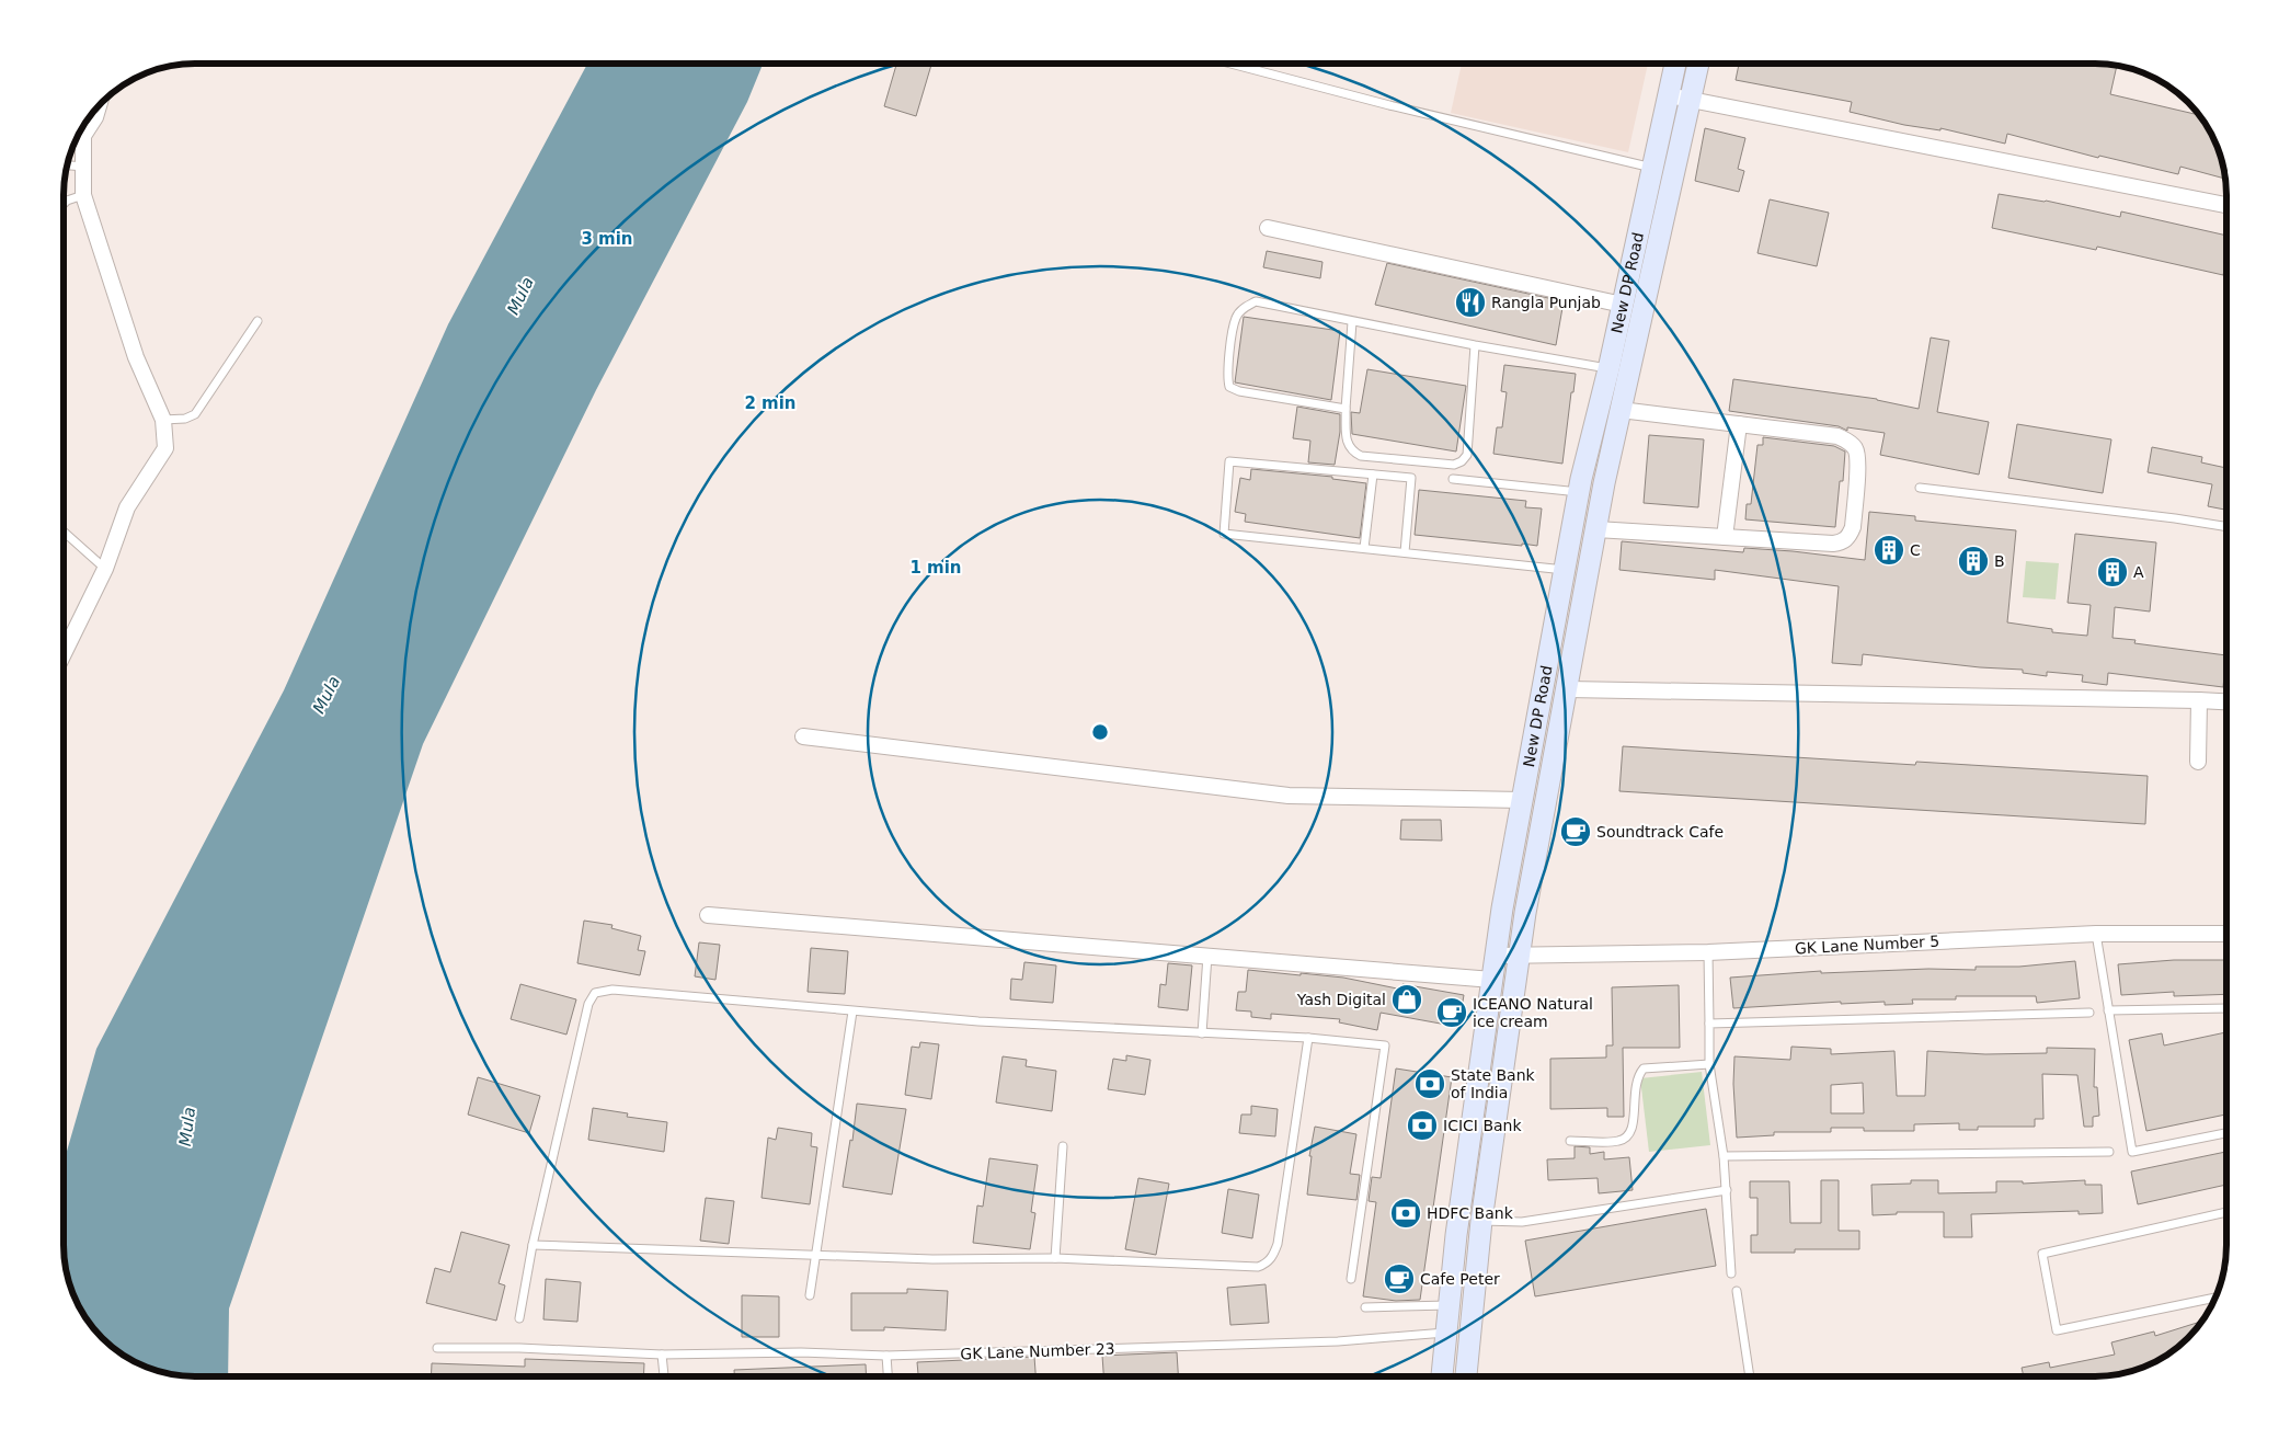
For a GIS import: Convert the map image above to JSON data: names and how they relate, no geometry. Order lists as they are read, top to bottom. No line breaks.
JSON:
{"streets":{"main road":["New DP Road"],"street":["GK Lane Number 5"],"lane":["GK Lane Number 23"]},"crossings":[["New DP Road","GK Lane Number 5"],["New DP Road","GK Lane Number 23"]],"water":["Mula"],"places":{"restaurant":["Rangla Punjab"],"building":["C","B","A"],"cafe":["Soundtrack Cafe","ICEANO Natural ice cream","Cafe Peter"],"shop":["Yash Digital"],"bank":["State Bank of India","ICICI Bank","HDFC Bank"]},"rings":["3 min","2 min","1 min"]}
